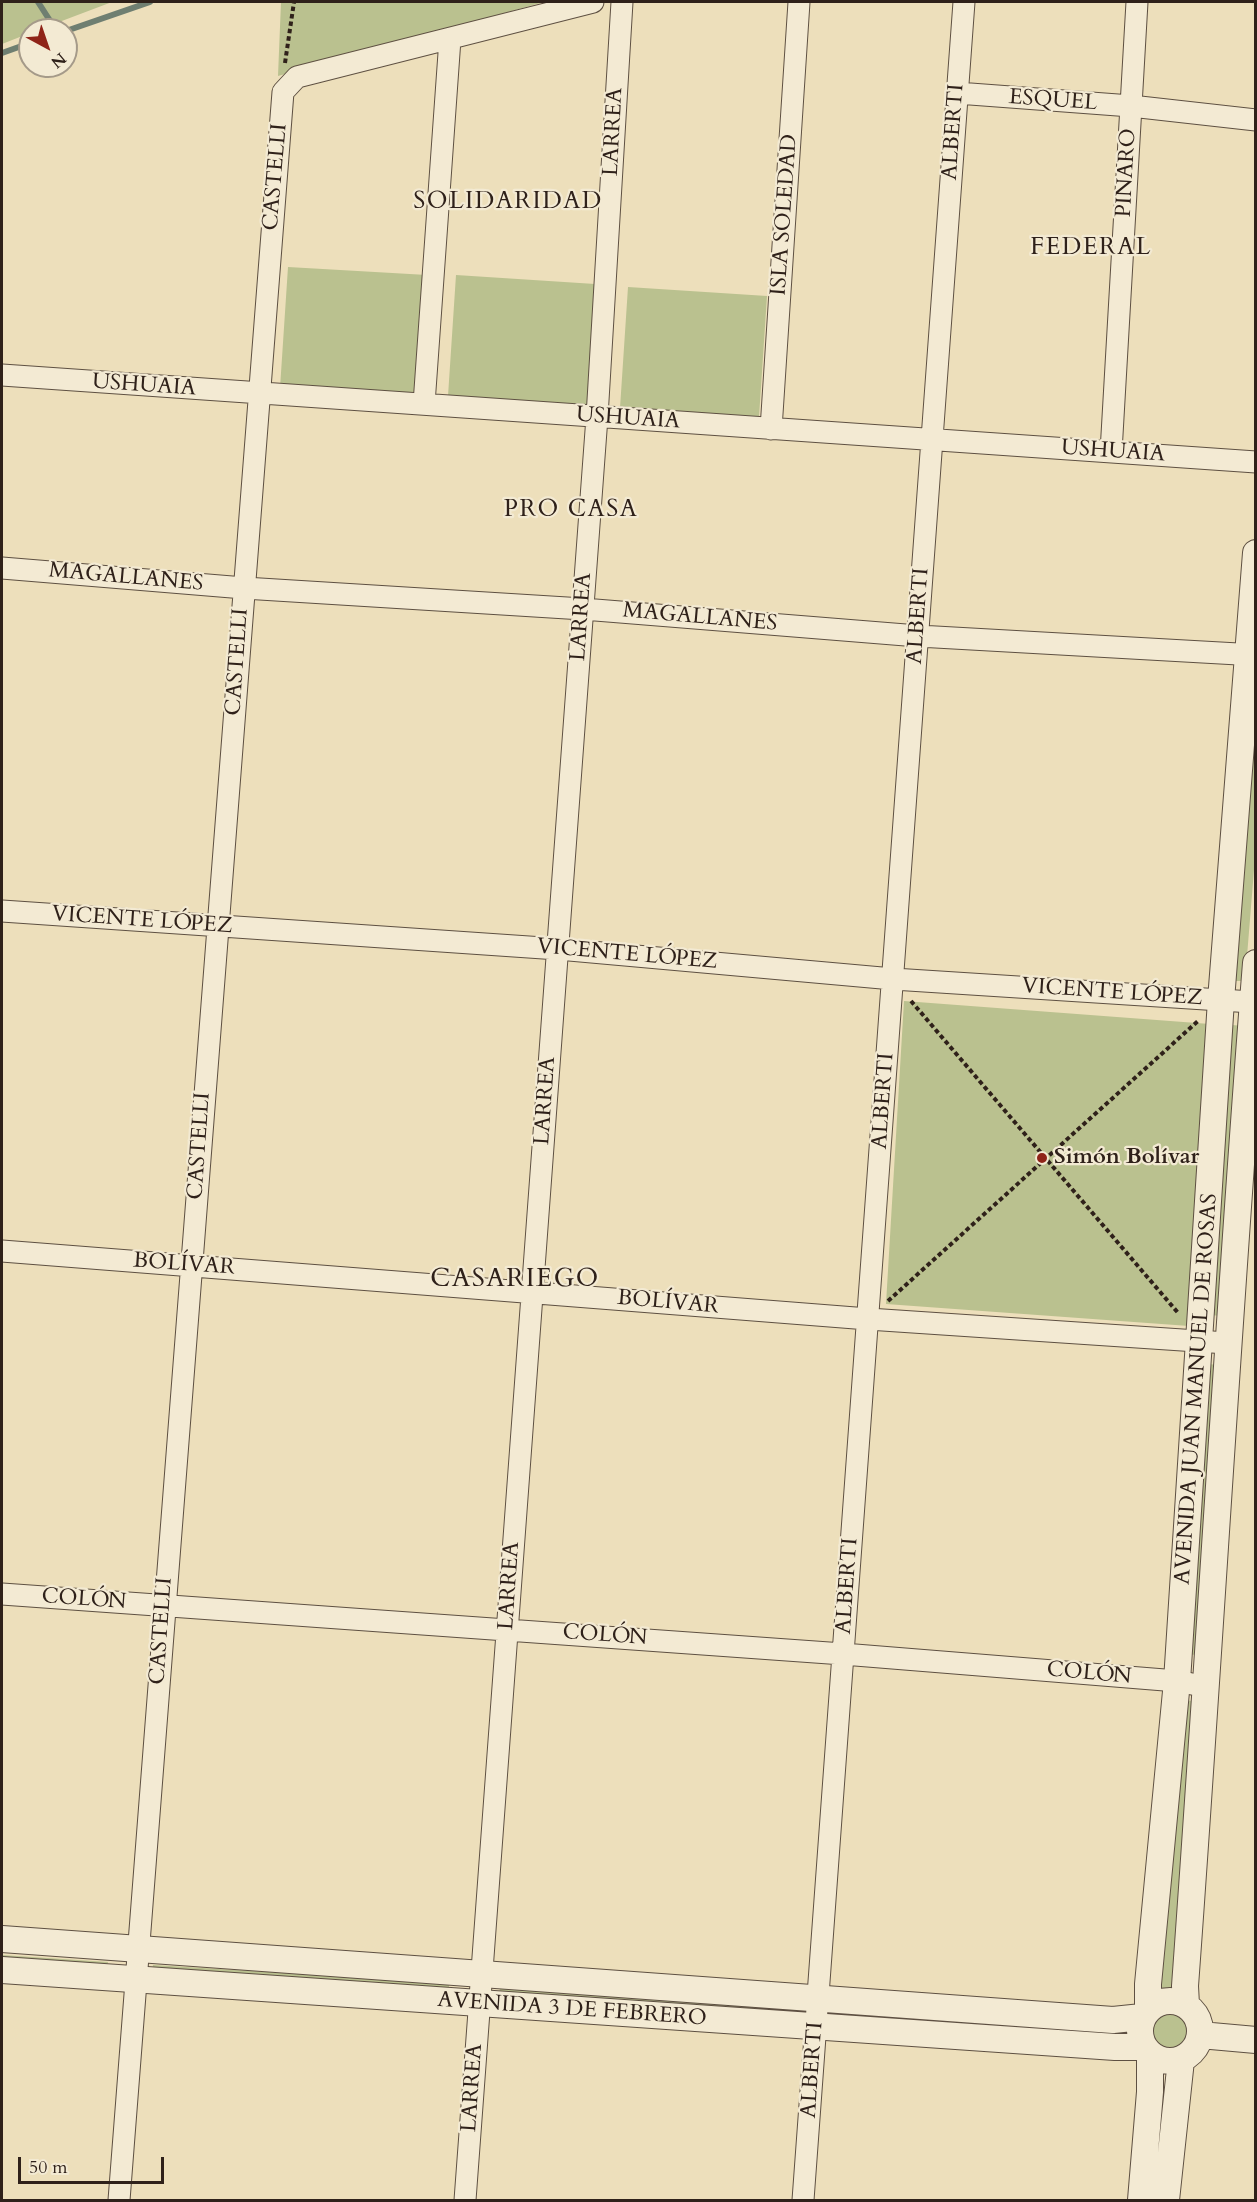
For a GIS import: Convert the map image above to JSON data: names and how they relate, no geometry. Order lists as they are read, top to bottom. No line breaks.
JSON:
{"streets":{"street":["ESQUEL","LARREA","ALBERTI","PINARO","CASTELLI","ISLA SOLEDAD","USHUAIA","MAGALLANES","VICENTE LÓPEZ","BOLÍVAR","AVENIDA JUAN MANUEL DE ROSAS","COLÓN","AVENIDA 3 DE FEBRERO"]},"crossings":[["ESQUEL","ALBERTI"],["ESQUEL","PINARO"],["LARREA","USHUAIA"],["LARREA","MAGALLANES"],["LARREA","VICENTE LÓPEZ"],["LARREA","BOLÍVAR"],["LARREA","COLÓN"],["LARREA","AVENIDA 3 DE FEBRERO"],["ALBERTI","USHUAIA"],["ALBERTI","MAGALLANES"],["ALBERTI","VICENTE LÓPEZ"],["ALBERTI","BOLÍVAR"],["ALBERTI","COLÓN"],["ALBERTI","AVENIDA 3 DE FEBRERO"],["PINARO","USHUAIA"],["CASTELLI","USHUAIA"],["CASTELLI","MAGALLANES"],["CASTELLI","VICENTE LÓPEZ"],["CASTELLI","BOLÍVAR"],["CASTELLI","COLÓN"],["CASTELLI","AVENIDA 3 DE FEBRERO"],["ISLA SOLEDAD","USHUAIA"],["MAGALLANES","AVENIDA JUAN MANUEL DE ROSAS"],["VICENTE LÓPEZ","AVENIDA JUAN MANUEL DE ROSAS"],["BOLÍVAR","AVENIDA JUAN MANUEL DE ROSAS"],["AVENIDA JUAN MANUEL DE ROSAS","COLÓN"],["AVENIDA JUAN MANUEL DE ROSAS","AVENIDA 3 DE FEBRERO"]],"districts":["SOLIDARIDAD","FEDERAL","PRO CASA","CASARIEGO"],"places":["Simón Bolívar"],"scale_bar":"50 m","north":"bottom right"}
